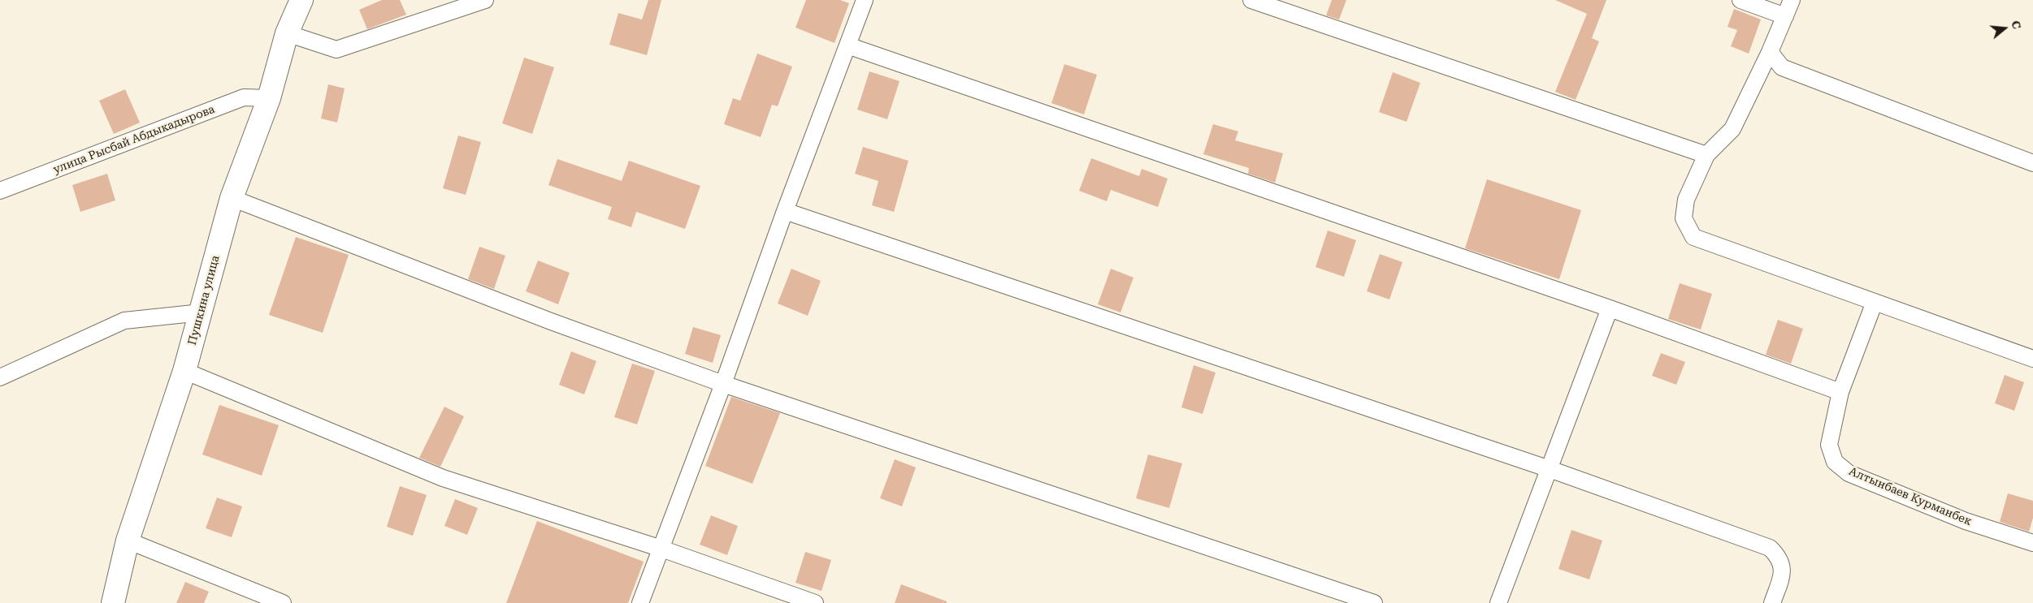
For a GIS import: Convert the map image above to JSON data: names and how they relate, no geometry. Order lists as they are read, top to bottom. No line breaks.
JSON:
{"streets":{"highway":["Пушкина улица"],"street":["улица Рысбай Абдыкадырова","Алтынбаев Курманбек"]},"crossings":[["улица Рысбай Абдыкадырова","Пушкина улица"]],"north":"right"}
